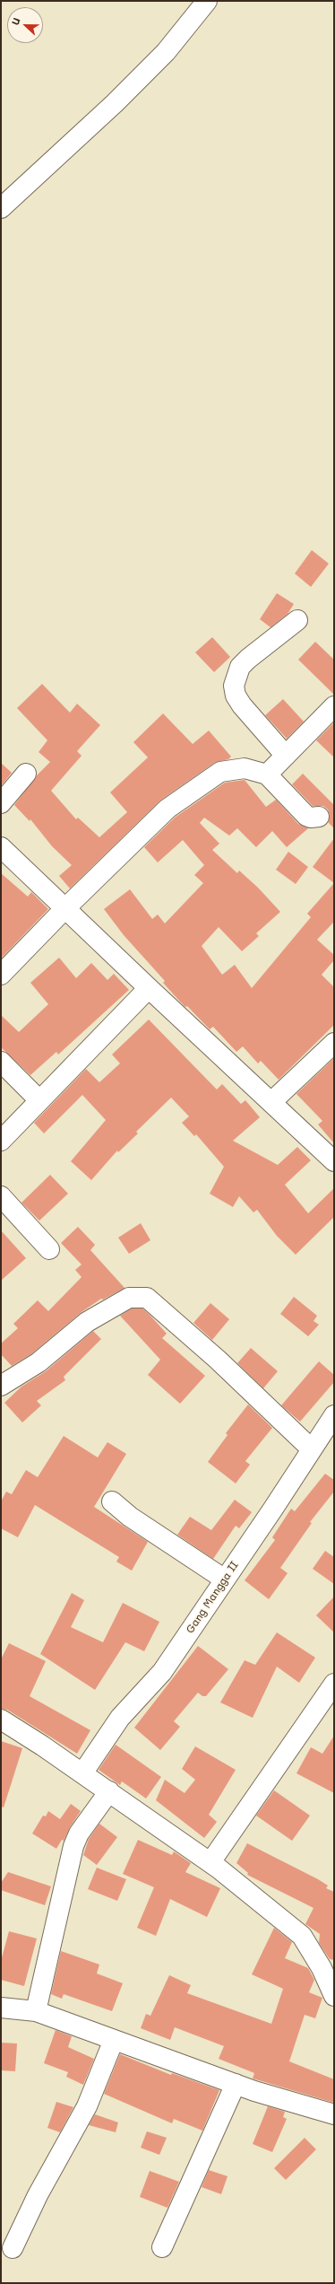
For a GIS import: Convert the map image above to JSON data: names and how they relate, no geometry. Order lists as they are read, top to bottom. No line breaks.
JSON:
{"streets":{"street":["Gang Mangga II"]},"north":"left"}
